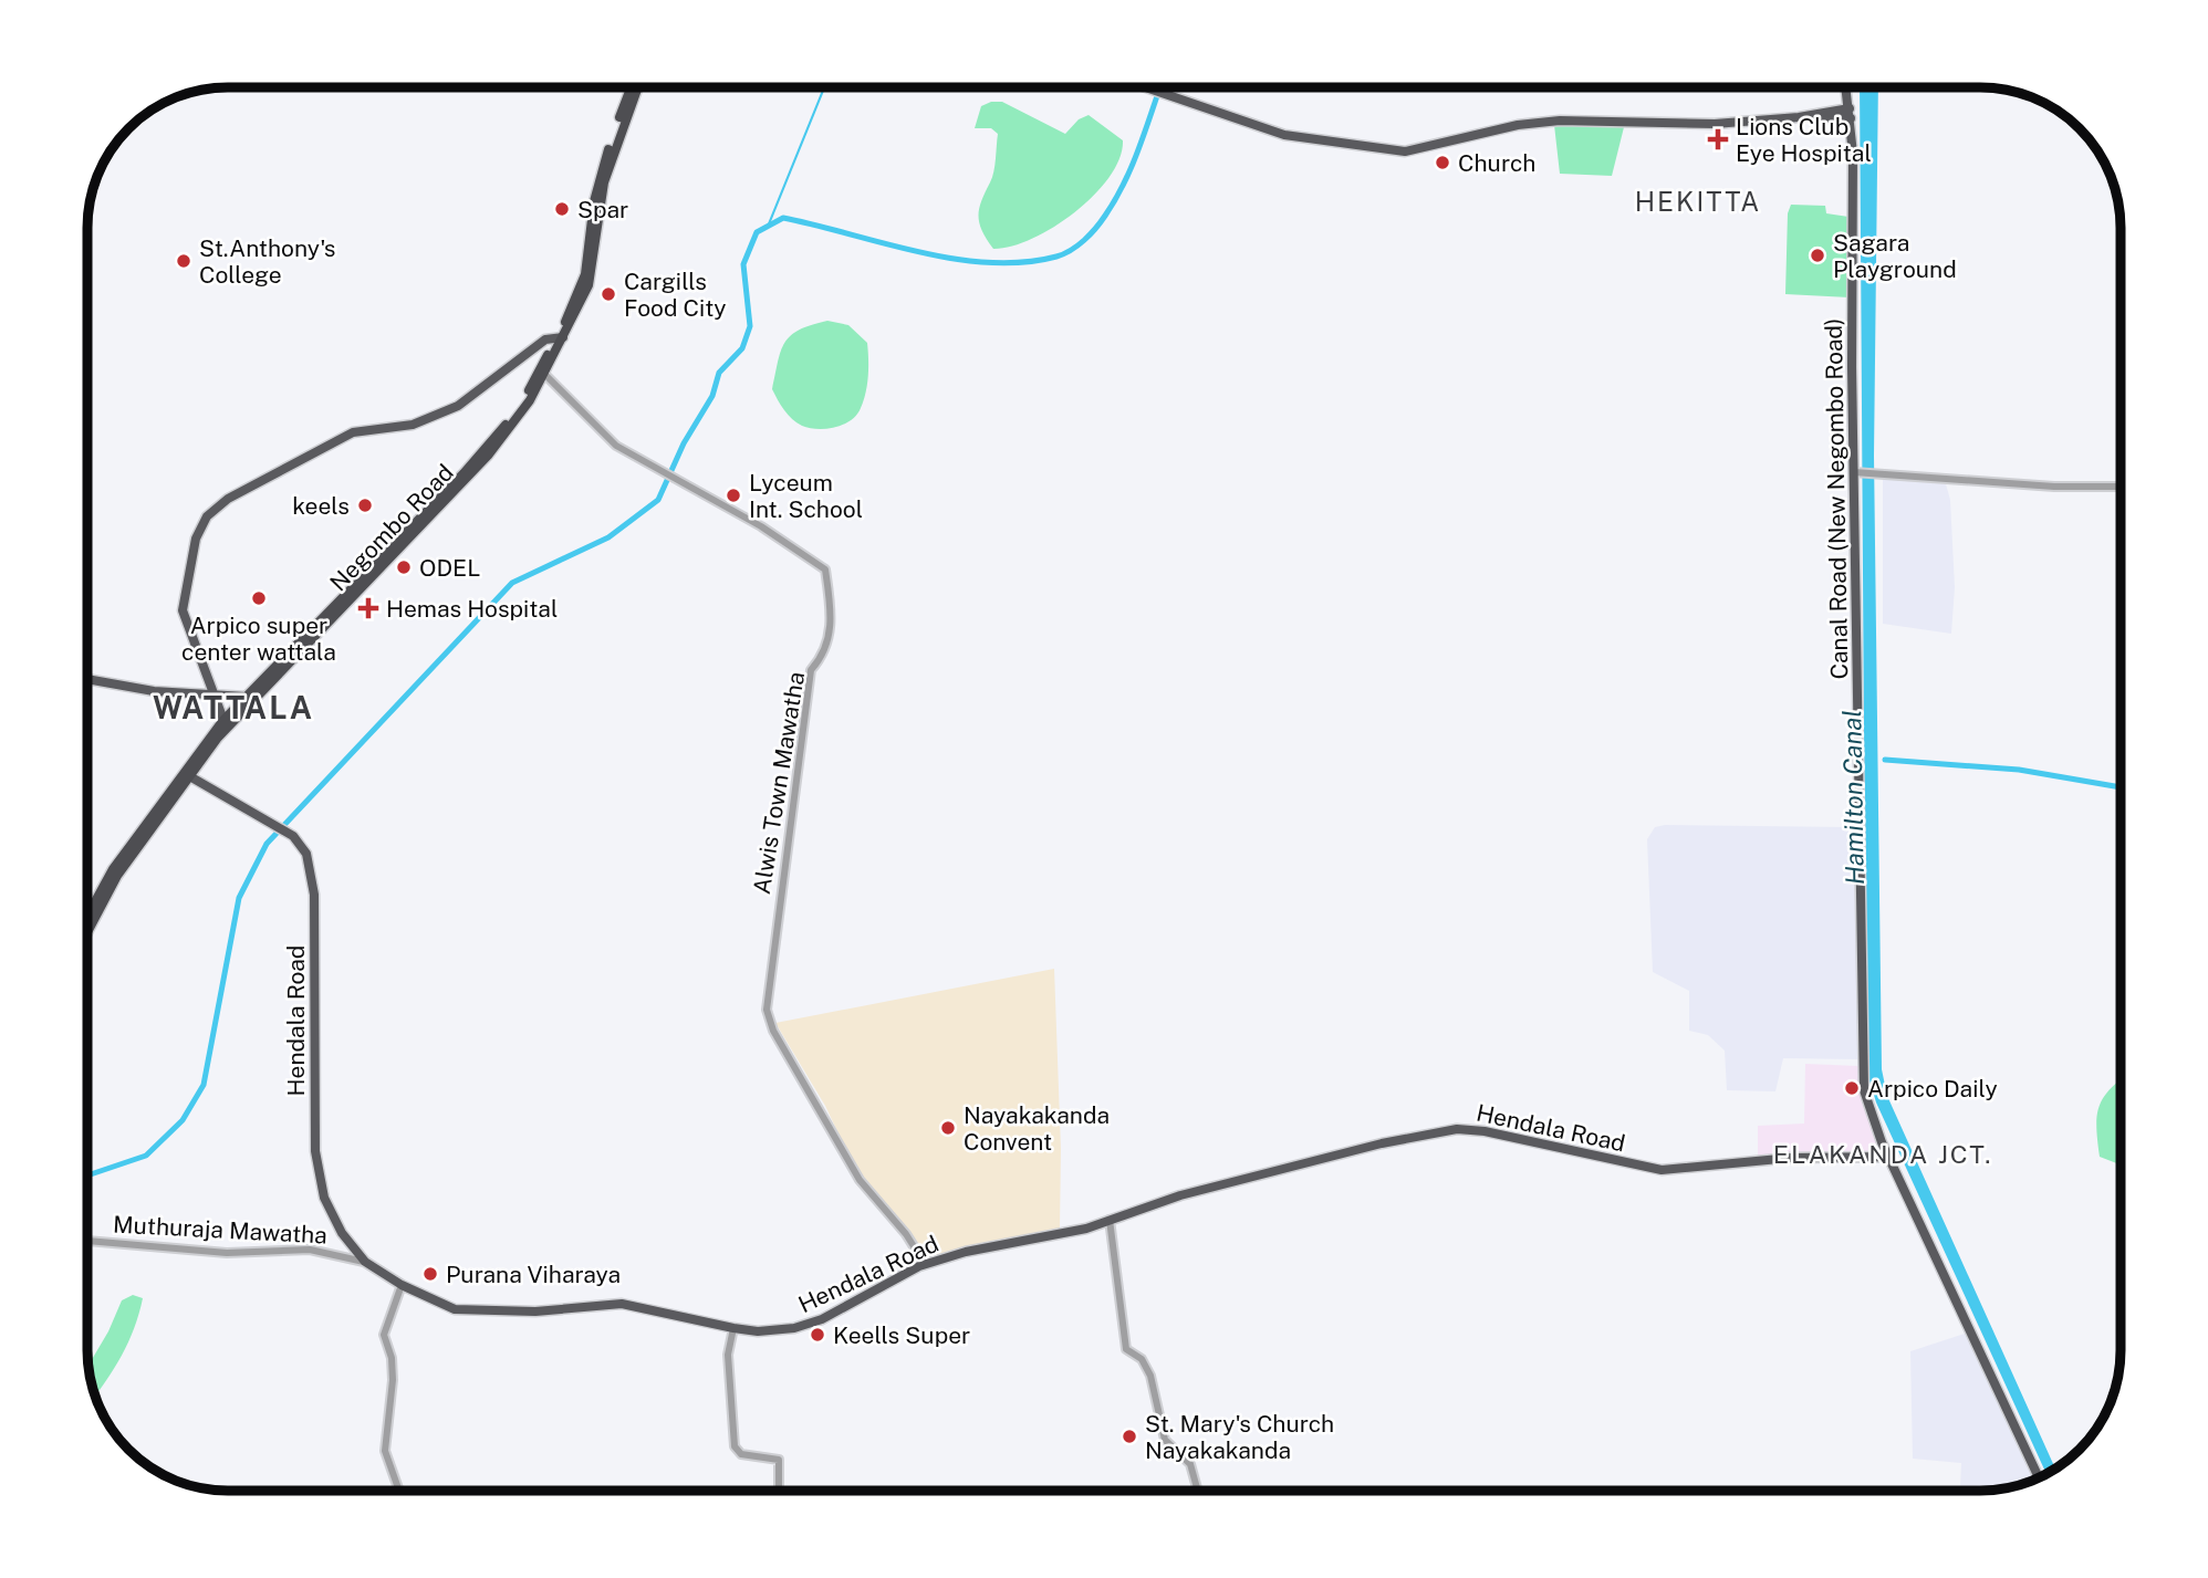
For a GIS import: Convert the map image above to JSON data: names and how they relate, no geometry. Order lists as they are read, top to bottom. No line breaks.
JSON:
{"streets":{"highway":["Negombo Road"],"main road":["Canal Road (New Negombo Road)","Hendala Road"],"street":["Alwis Town Mawatha","Muthuraja Mawatha"]},"crossings":[["Canal Road (New Negombo Road)","Hendala Road"],["Negombo Road","Alwis Town Mawatha"],["Negombo Road","Hendala Road"],["Alwis Town Mawatha","Hendala Road"],["Hendala Road","Muthuraja Mawatha"]],"districts":["HEKITTA","WATTALA","ELAKANDA JCT."],"water":["Hamilton Canal"],"places":{"health":["Lions Club Eye Hospital","Hemas Hospital"],"other":["Church","Spar","Sagara Playground","St.Anthony's College","Cargills Food City","Lyceum Int. School","keels","ODEL","Arpico super center wattala","Arpico Daily","Nayakakanda Convent","Purana Viharaya","Keells Super","St. Mary's Church Nayakakanda"]}}
